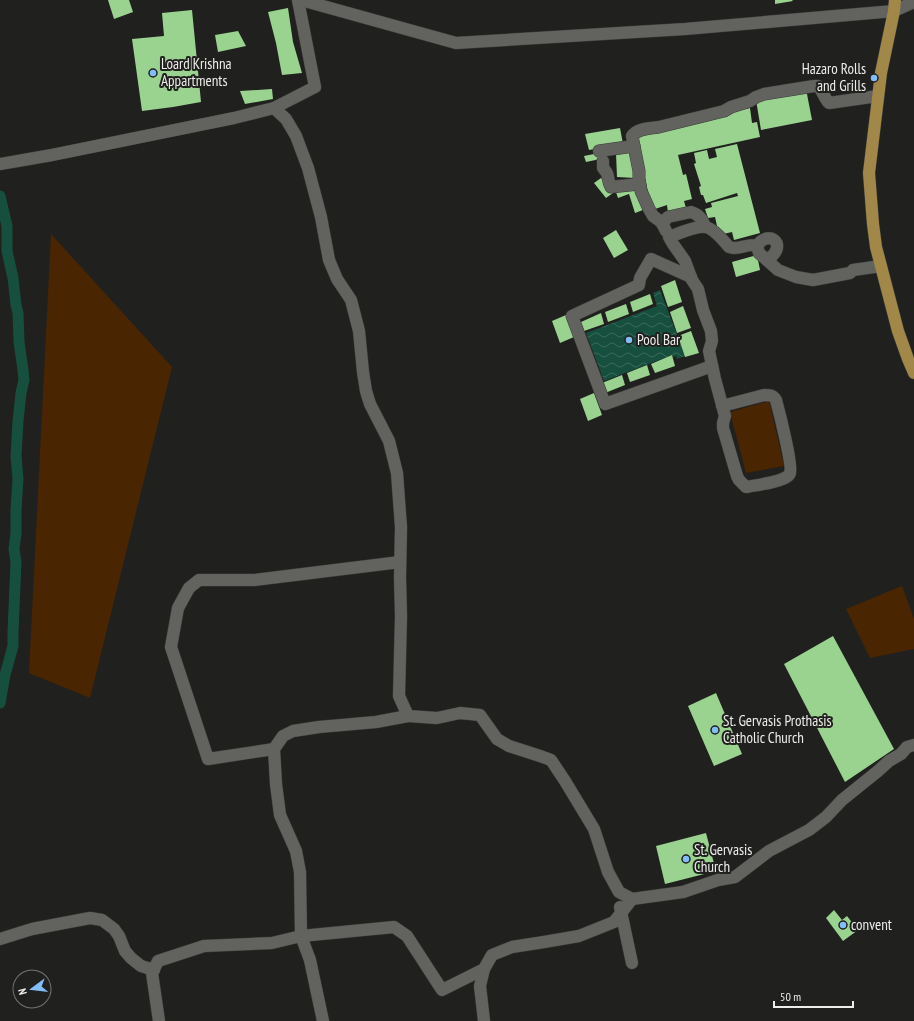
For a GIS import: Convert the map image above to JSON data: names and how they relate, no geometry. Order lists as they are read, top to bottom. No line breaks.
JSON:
{"places":["Loard Krishna Appartments","Hazaro Rolls and Grills","Pool Bar","St. Gervasis Prothasis Catholic Church","St. Gervasis Church","convent"],"scale_bar":"50 m","north":"left"}
